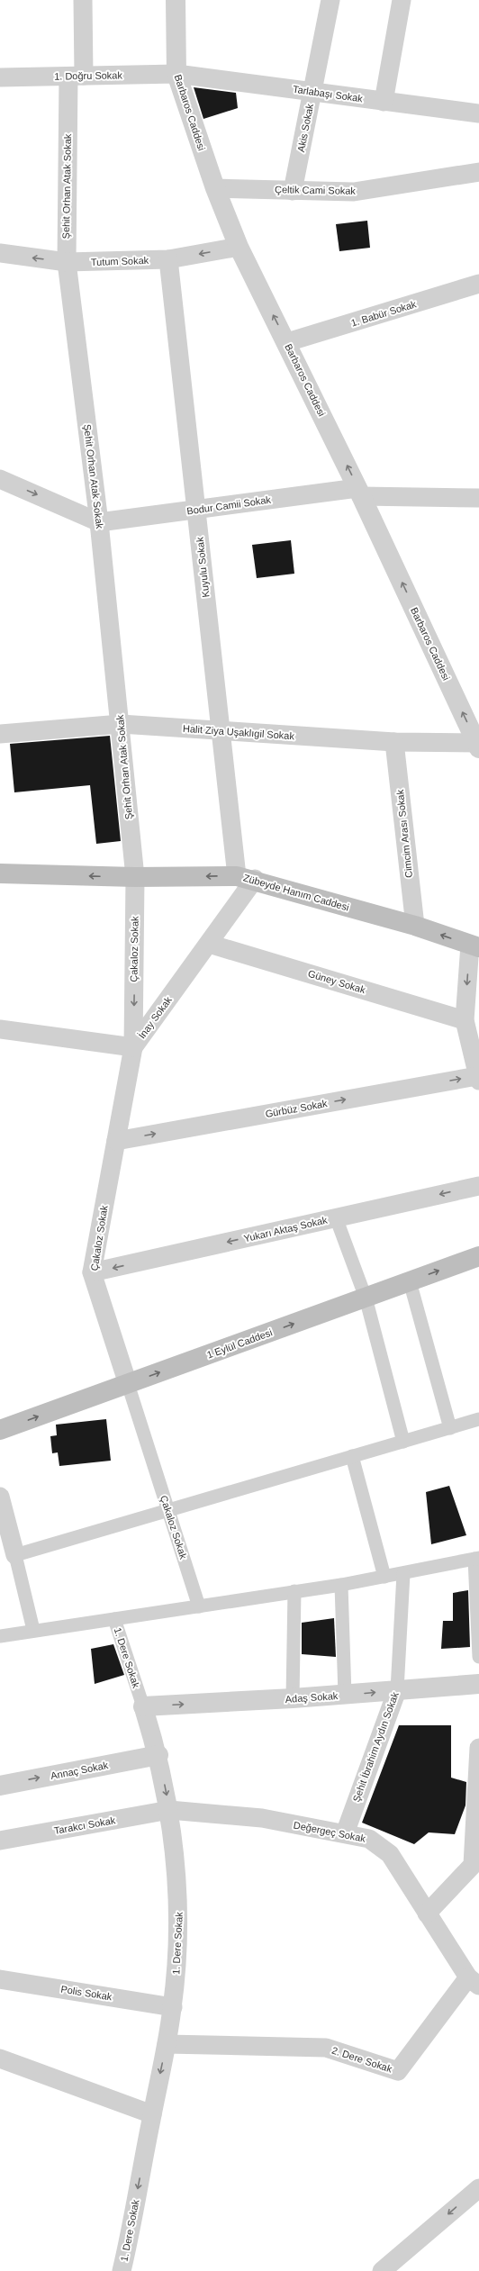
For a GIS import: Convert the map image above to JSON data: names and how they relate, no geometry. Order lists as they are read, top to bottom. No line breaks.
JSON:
{"streets":{"main road":["Zübeyde Hanım Caddesi","1 Eylül Caddesi"],"street":["1. Doğru Sokak","Tarlabaşı Sokak","Barbaros Caddesi","Akis Sokak","Şehit Orhan Atak Sokak","Çeltik Cami Sokak","Tutum Sokak","1. Babür Sokak","Bodur Camii Sokak","Kuyulu Sokak","Halit Ziya Uşaklıgil Sokak","Cimcim Arası Sokak","Çakaloz Sokak","Güney Sokak","İnay Sokak","Gürbüz Sokak","Yukarı Aktaş Sokak","1. Dere Sokak","Adaş Sokak","Şehit İbrahim Aydın Sokak","Annaç Sokak","Tarakcı Sokak","Değergeç Sokak","Polis Sokak","2. Dere Sokak"]},"crossings":[["1. Doğru Sokak","Tarlabaşı Sokak"],["1. Doğru Sokak","Barbaros Caddesi"],["1. Doğru Sokak","Şehit Orhan Atak Sokak"],["Tarlabaşı Sokak","Barbaros Caddesi"],["Tarlabaşı Sokak","Akis Sokak"],["Barbaros Caddesi","Çeltik Cami Sokak"],["Barbaros Caddesi","Tutum Sokak"],["Barbaros Caddesi","1. Babür Sokak"],["Barbaros Caddesi","Bodur Camii Sokak"],["Barbaros Caddesi","Halit Ziya Uşaklıgil Sokak"],["Akis Sokak","Çeltik Cami Sokak"],["Şehit Orhan Atak Sokak","Tutum Sokak"],["Şehit Orhan Atak Sokak","Bodur Camii Sokak"],["Şehit Orhan Atak Sokak","Halit Ziya Uşaklıgil Sokak"],["Şehit Orhan Atak Sokak","Zübeyde Hanım Caddesi"],["Şehit Orhan Atak Sokak","Çakaloz Sokak"],["Tutum Sokak","Kuyulu Sokak"],["Bodur Camii Sokak","Kuyulu Sokak"],["Kuyulu Sokak","Halit Ziya Uşaklıgil Sokak"],["Kuyulu Sokak","Zübeyde Hanım Caddesi"],["Kuyulu Sokak","İnay Sokak"],["Halit Ziya Uşaklıgil Sokak","Cimcim Arası Sokak"],["Cimcim Arası Sokak","Zübeyde Hanım Caddesi"],["Zübeyde Hanım Caddesi","Çakaloz Sokak"],["Zübeyde Hanım Caddesi","İnay Sokak"],["Çakaloz Sokak","İnay Sokak"],["Çakaloz Sokak","Gürbüz Sokak"],["Çakaloz Sokak","Yukarı Aktaş Sokak"],["Çakaloz Sokak","1 Eylül Caddesi"],["Güney Sokak","İnay Sokak"],["1. Dere Sokak","Adaş Sokak"],["1. Dere Sokak","Annaç Sokak"],["1. Dere Sokak","Tarakcı Sokak"],["1. Dere Sokak","Değergeç Sokak"],["1. Dere Sokak","Polis Sokak"],["1. Dere Sokak","2. Dere Sokak"],["Adaş Sokak","Şehit İbrahim Aydın Sokak"],["Şehit İbrahim Aydın Sokak","Değergeç Sokak"],["Tarakcı Sokak","Değergeç Sokak"],["Değergeç Sokak","2. Dere Sokak"]],"one_way":["Barbaros Caddesi","Tutum Sokak","Zübeyde Hanım Caddesi","Gürbüz Sokak","Yukarı Aktaş Sokak","1 Eylül Caddesi","1. Dere Sokak"]}
